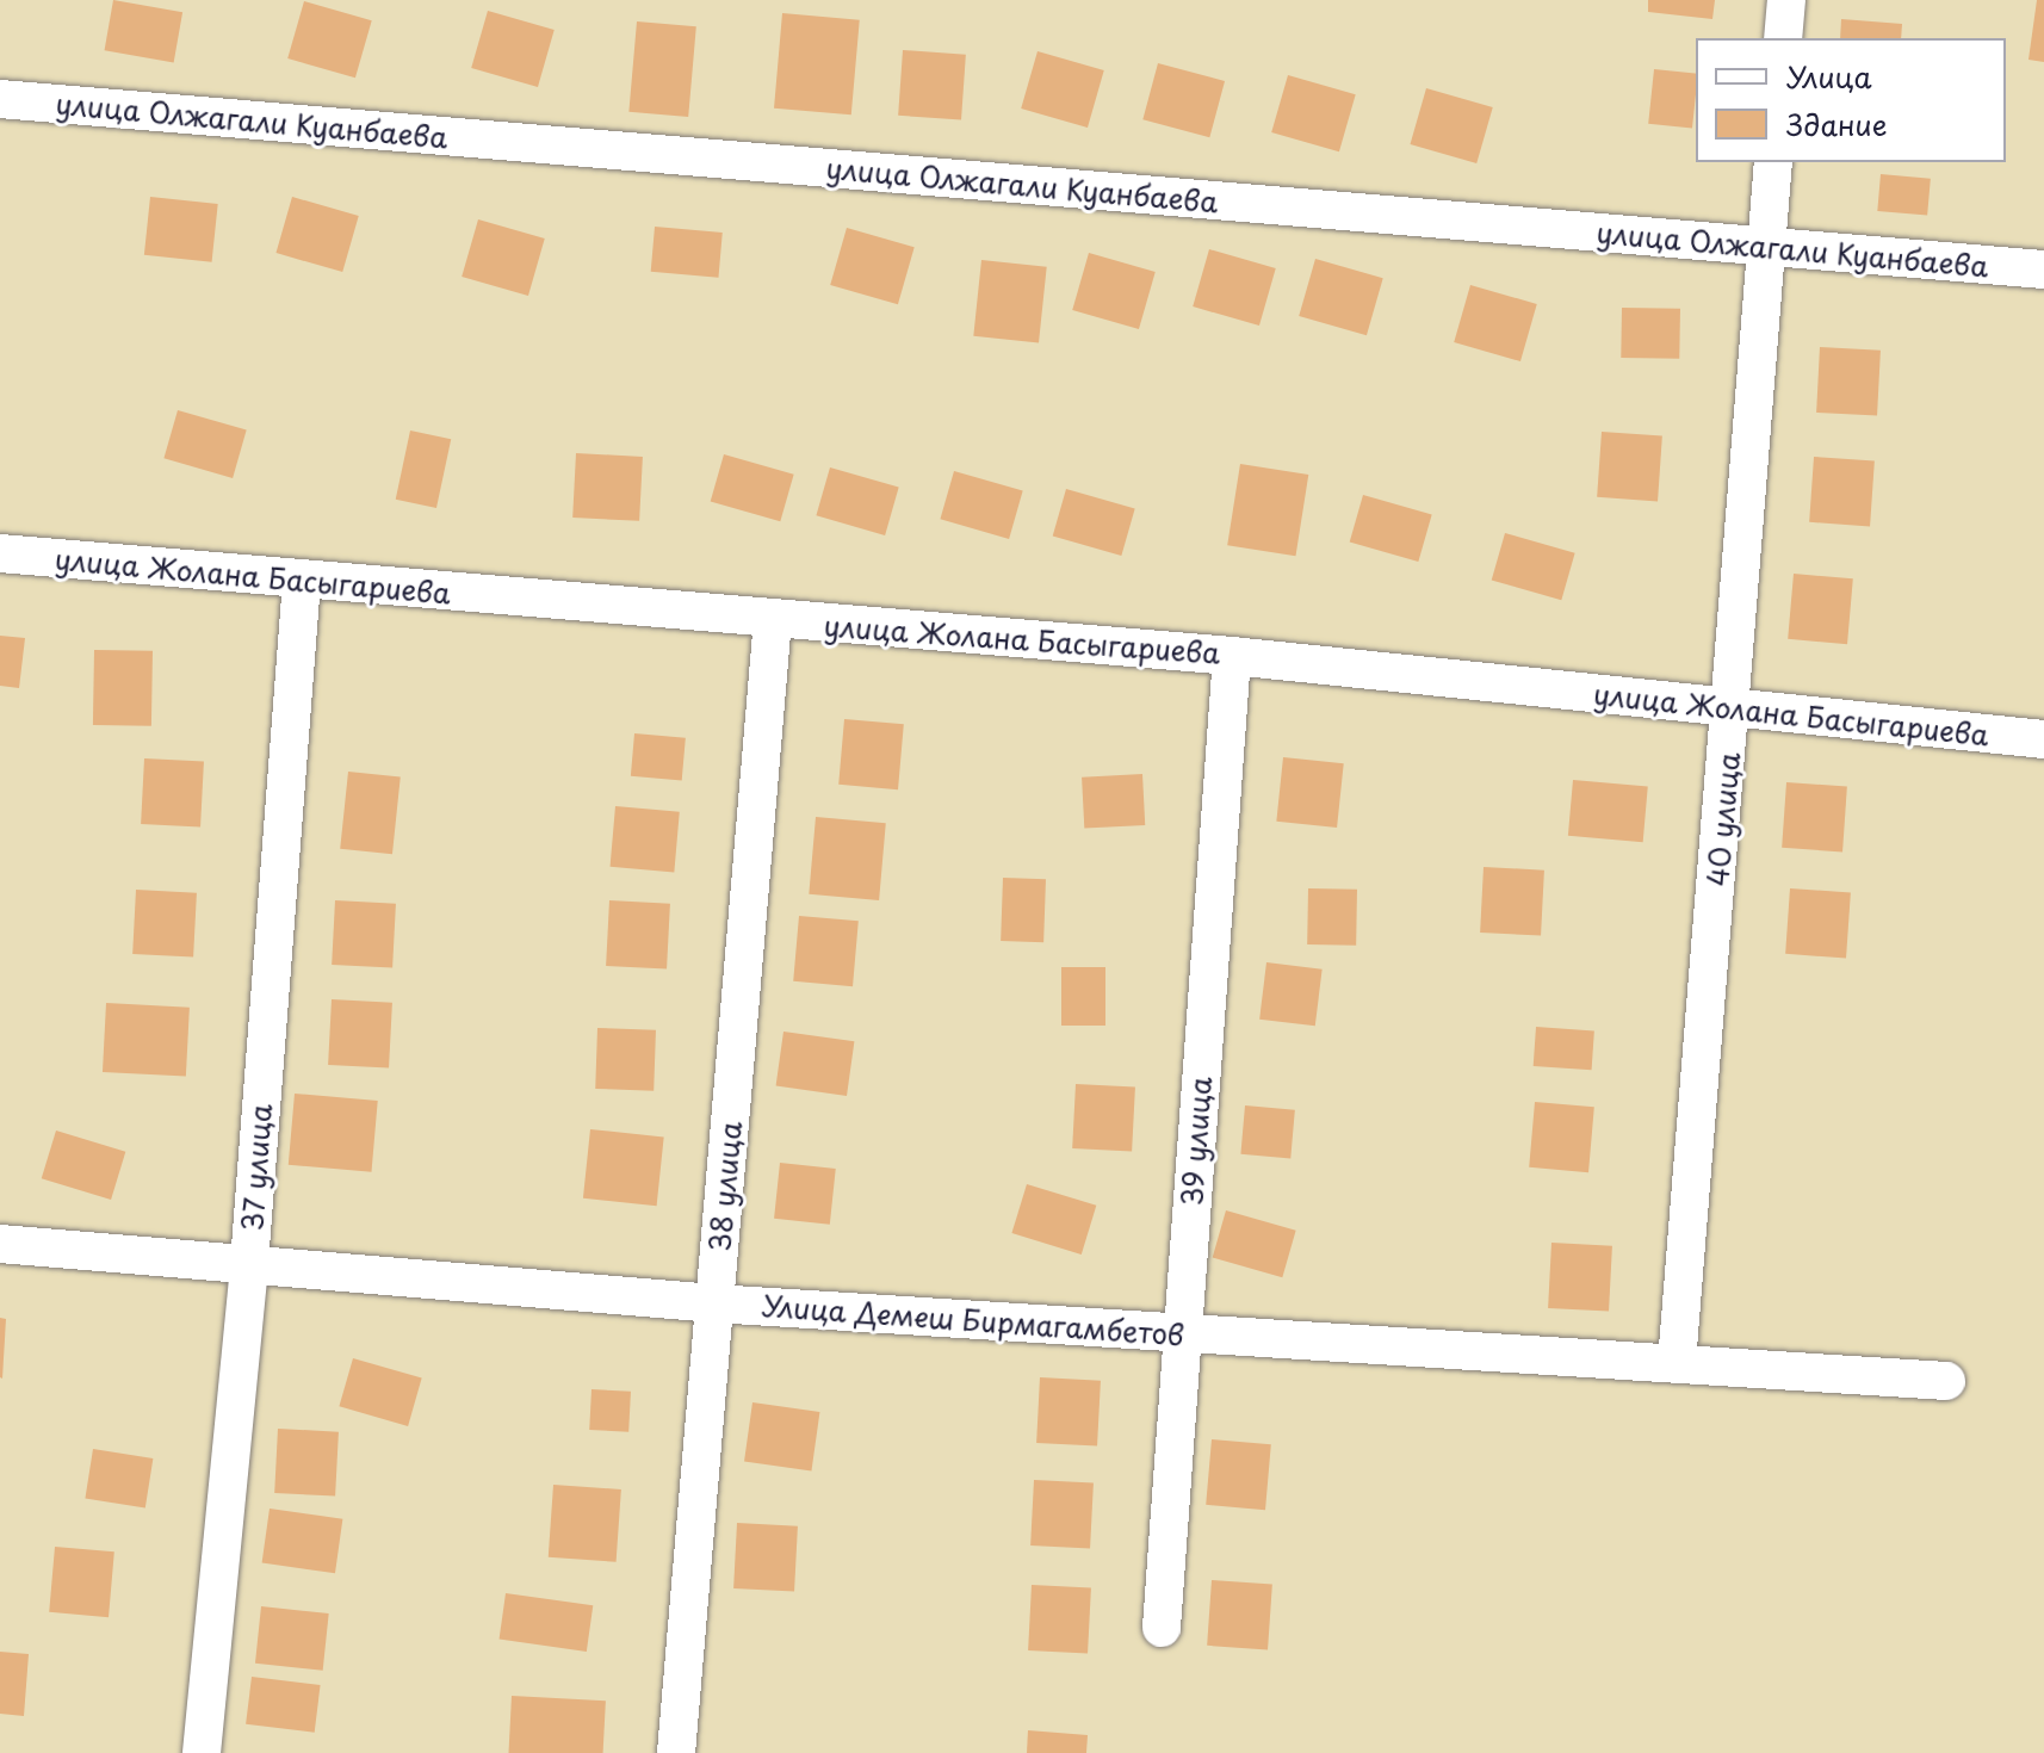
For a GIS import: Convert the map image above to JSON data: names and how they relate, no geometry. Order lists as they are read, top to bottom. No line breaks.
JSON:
{"streets":{"street":["улица Олжагали Куанбаева","улица Жолана Басыгариева","40 улица","39 улица","37 улица","38 улица","Улица Демеш Бирмагамбетов"]},"crossings":[["улица Олжагали Куанбаева","40 улица"],["улица Жолана Басыгариева","40 улица"],["улица Жолана Басыгариева","39 улица"],["улица Жолана Басыгариева","37 улица"],["улица Жолана Басыгариева","38 улица"],["40 улица","Улица Демеш Бирмагамбетов"],["39 улица","Улица Демеш Бирмагамбетов"],["37 улица","Улица Демеш Бирмагамбетов"],["38 улица","Улица Демеш Бирмагамбетов"]],"legend":["Улица","Здание"]}
